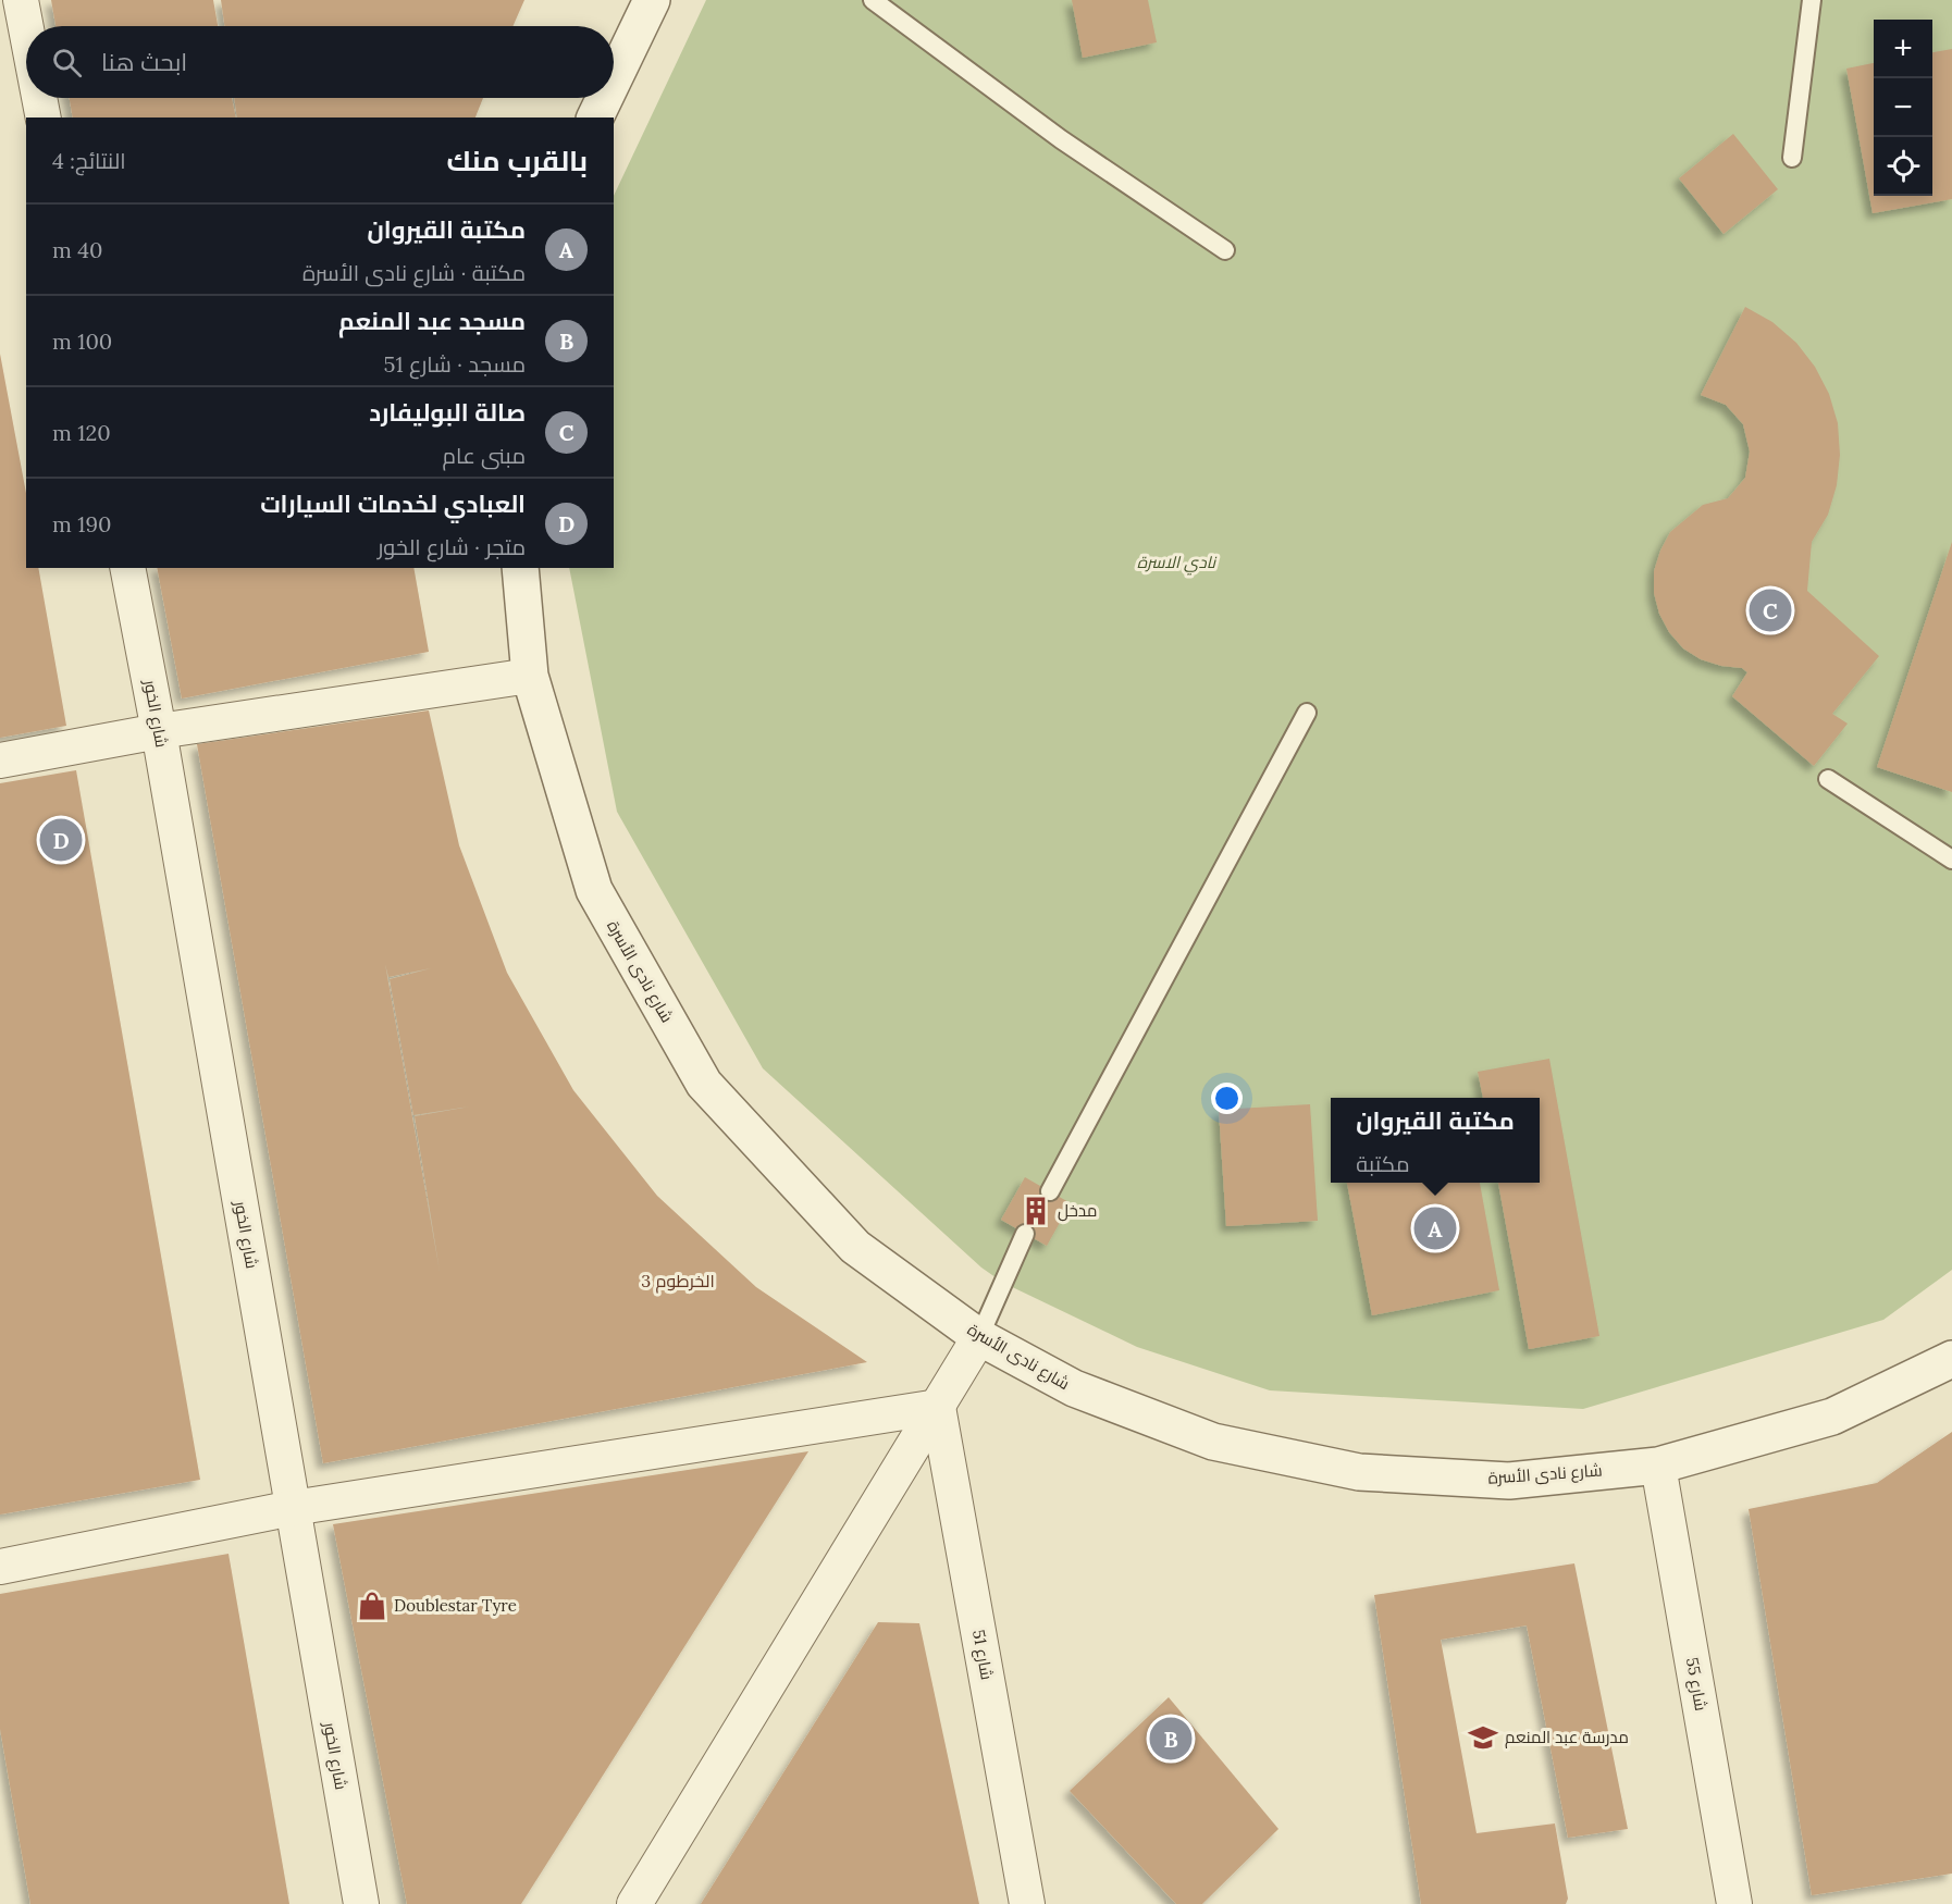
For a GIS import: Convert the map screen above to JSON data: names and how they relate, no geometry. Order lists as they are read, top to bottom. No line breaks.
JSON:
{"streets":{"street":["شارع الخور","شارع نادى الأسرة","شارع 51","شارع 55"]},"crossings":[["شارع نادى الأسرة","شارع 55"]],"districts":["الخرطوم 3"],"parks":["نادي الاسرة"],"places":{"building":["مدخل"],"shop":["Doublestar Tyre"],"school or university":["مدرسة عبد المنعم"]},"page":{"map_buttons":["+","−"],"search":"ابحث هنا","heading":["بالقرب منك","النتائج: 4"],"list":[{"mark":"A","name":"مكتبة القيروان","note":"مكتبة · شارع نادى الأسرة","value":"40 m"},{"mark":"B","name":"مسجد عبد المنعم","note":"مسجد · شارع 51","value":"100 m"},{"mark":"C","name":"صالة البوليفارد","note":"مبنى عام","value":"120 m"},{"mark":"D","name":"العبادي لخدمات السيارات","note":"متجر · شارع الخور","value":"190 m"}],"pins":["C","D","A","B"],"popup":["مكتبة القيروان","مكتبة"]}}
